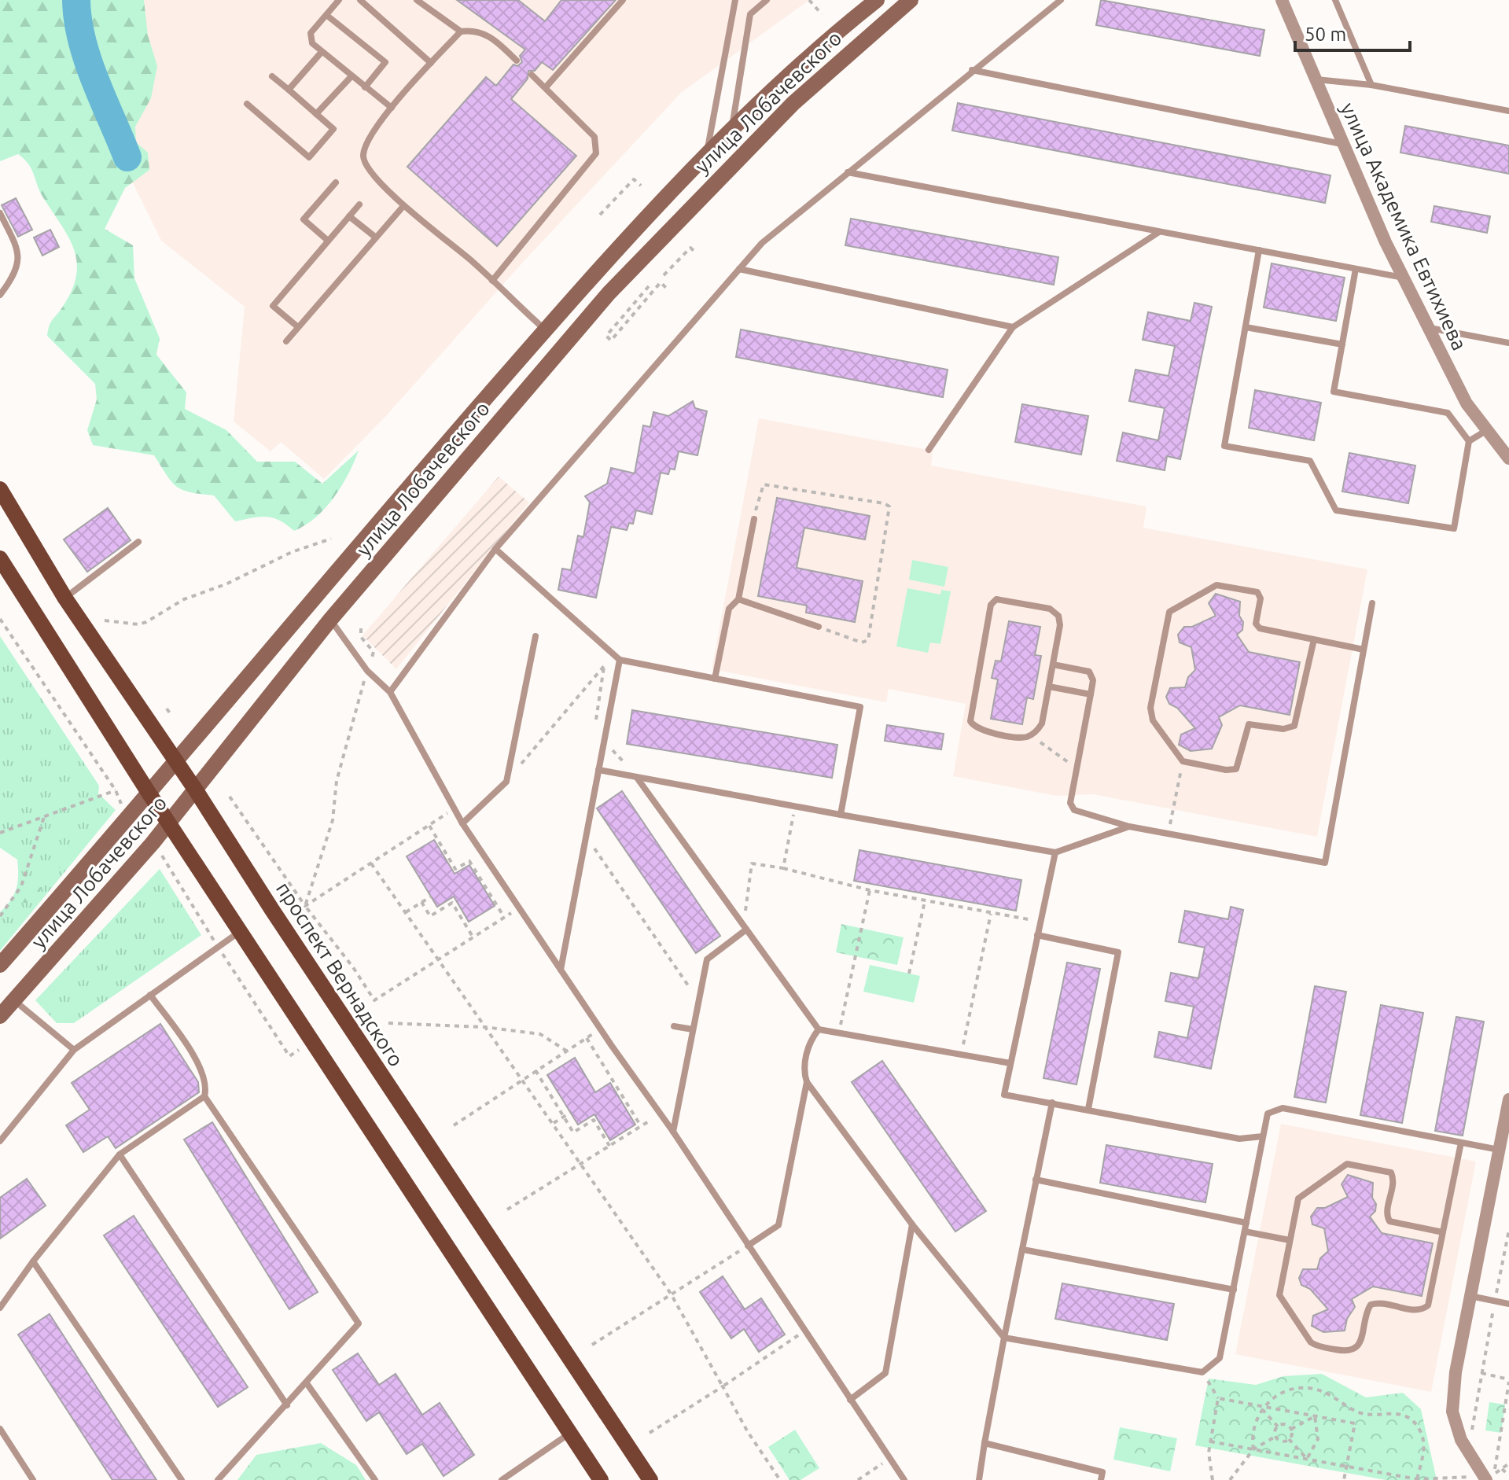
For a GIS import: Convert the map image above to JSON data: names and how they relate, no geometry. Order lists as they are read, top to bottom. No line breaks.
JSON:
{"streets":{"main road":["улица Лобачевского","проспект Вернадского"],"street":["улица Академика Евтихиева"]},"crossings":[["улица Лобачевского","проспект Вернадского"]],"scale_bar":"50 m"}
